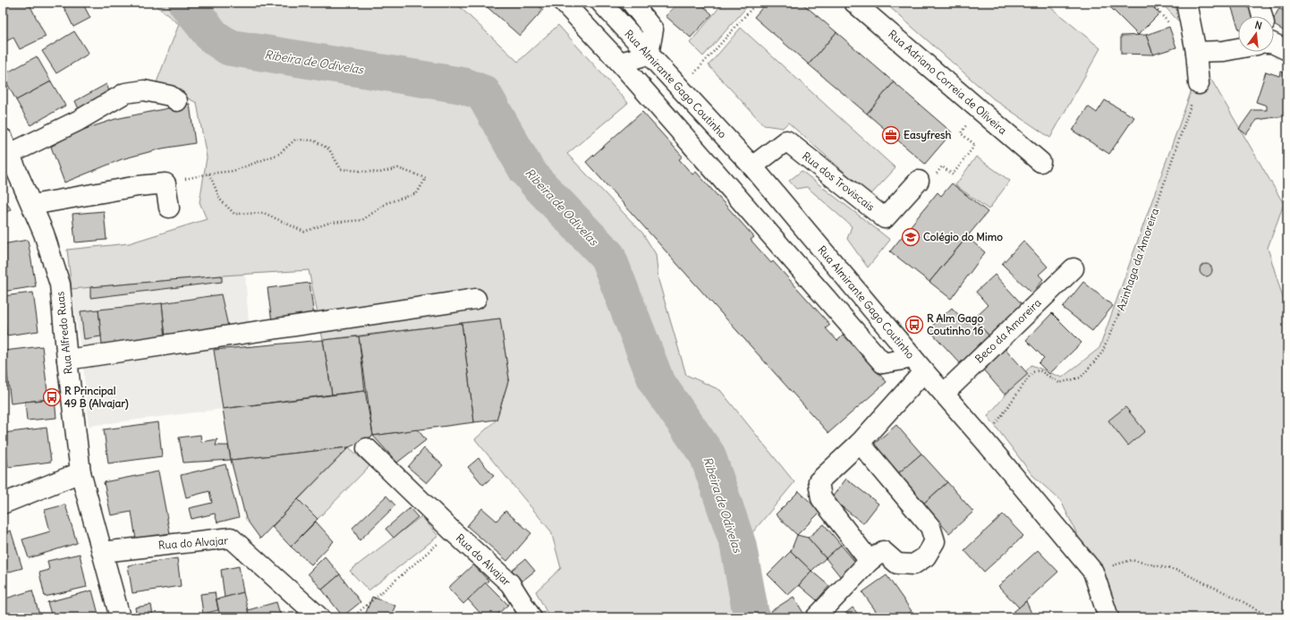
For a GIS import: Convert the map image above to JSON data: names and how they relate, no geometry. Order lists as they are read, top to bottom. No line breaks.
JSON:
{"streets":{"street":["Rua Adriano Correia de Oliveira","Rua Almirante Gago Coutinho","Rua dos Troviscais","Beco da Amoreira","Rua Alfredo Ruas","Rua do Alvajar"],"path":["Azinhaga da Amoreira"]},"crossings":[["Rua Almirante Gago Coutinho","Rua dos Troviscais"],["Rua Almirante Gago Coutinho","Azinhaga da Amoreira"],["Rua Almirante Gago Coutinho","Beco da Amoreira"],["Rua Alfredo Ruas","Rua do Alvajar"]],"water":["Ribeira de Odivelas"],"places":{"office":["Easyfresh"],"school or university":["Colégio do Mimo"],"bus stop":["R Alm Gago Coutinho 16","R Principal 49 B (Alvajar)"]},"north":"top"}
